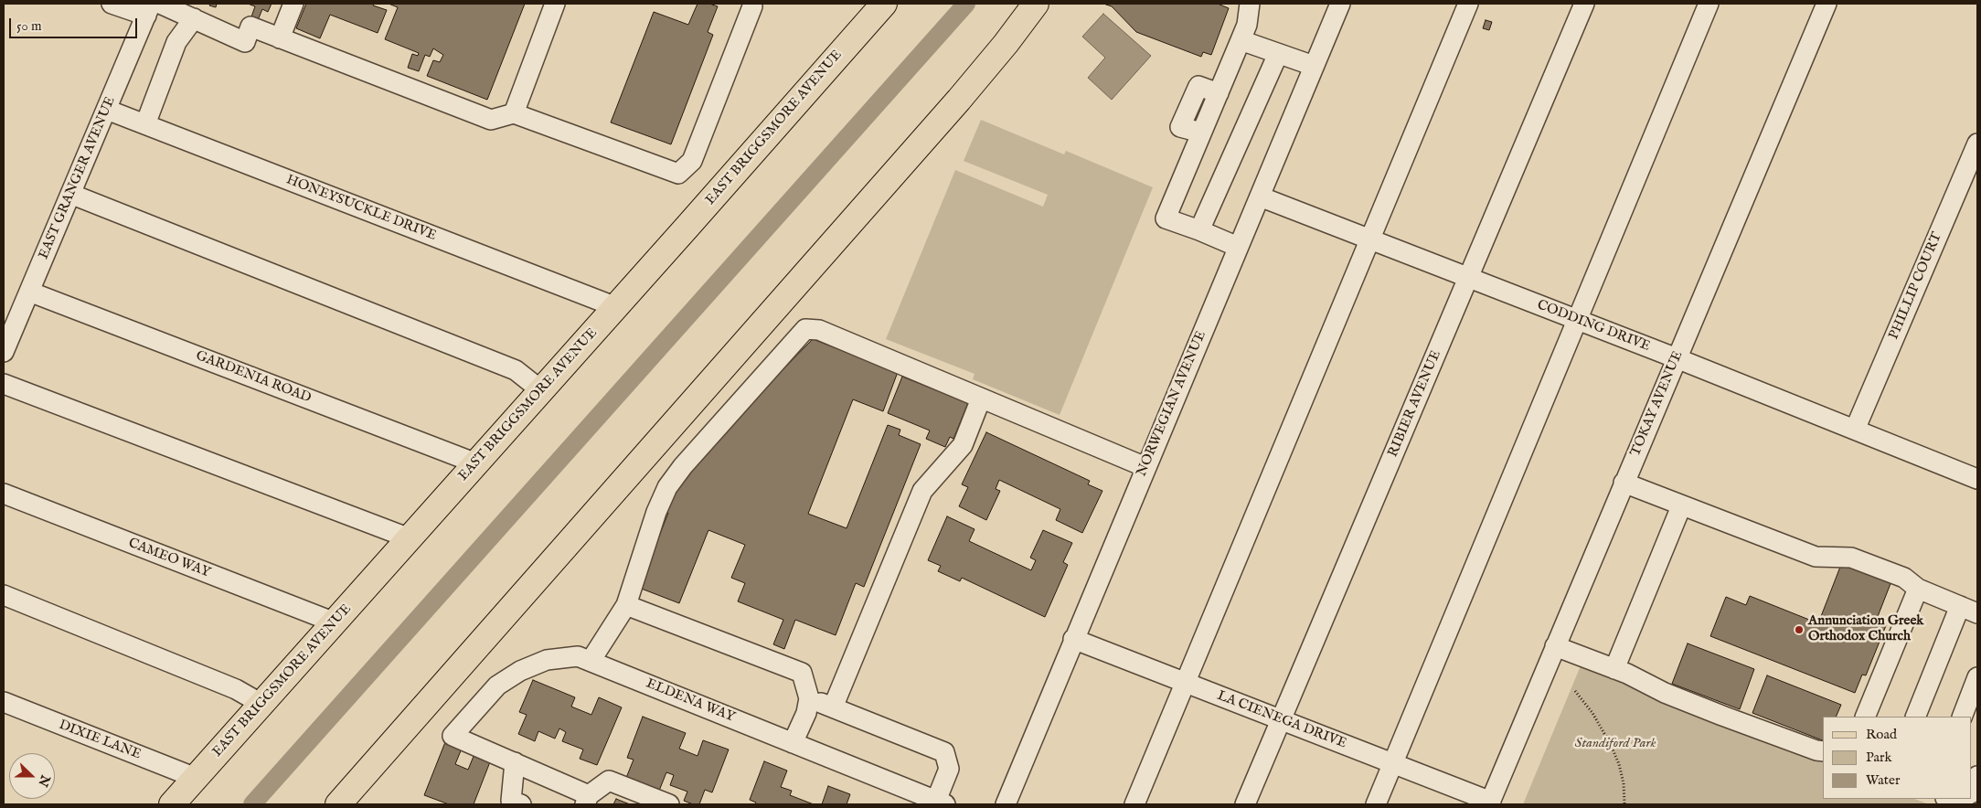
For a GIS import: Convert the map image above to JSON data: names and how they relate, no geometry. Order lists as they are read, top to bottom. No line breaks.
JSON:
{"streets":{"main road":["EAST BRIGGSMORE AVENUE"],"street":["EAST GRANGER AVENUE","HONEYSUCKLE DRIVE","PHILLIP COURT","CODDING DRIVE","GARDENIA ROAD","NORWEGIAN AVENUE","RIBIER AVENUE","TOKAY AVENUE","CAMEO WAY","ELDENA WAY","LA CIENEGA DRIVE","DIXIE LANE"]},"crossings":[["EAST BRIGGSMORE AVENUE","HONEYSUCKLE DRIVE"],["EAST BRIGGSMORE AVENUE","GARDENIA ROAD"],["EAST BRIGGSMORE AVENUE","CAMEO WAY"],["EAST BRIGGSMORE AVENUE","DIXIE LANE"],["EAST GRANGER AVENUE","HONEYSUCKLE DRIVE"],["EAST GRANGER AVENUE","GARDENIA ROAD"],["PHILLIP COURT","CODDING DRIVE"],["CODDING DRIVE","NORWEGIAN AVENUE"],["CODDING DRIVE","RIBIER AVENUE"],["CODDING DRIVE","TOKAY AVENUE"],["NORWEGIAN AVENUE","LA CIENEGA DRIVE"],["RIBIER AVENUE","LA CIENEGA DRIVE"],["TOKAY AVENUE","LA CIENEGA DRIVE"]],"parks":["Standiford Park"],"places":["Annunciation Greek Orthodox Church"],"legend":["Road","Park","Water"],"scale_bar":"50 m","north":"right"}
